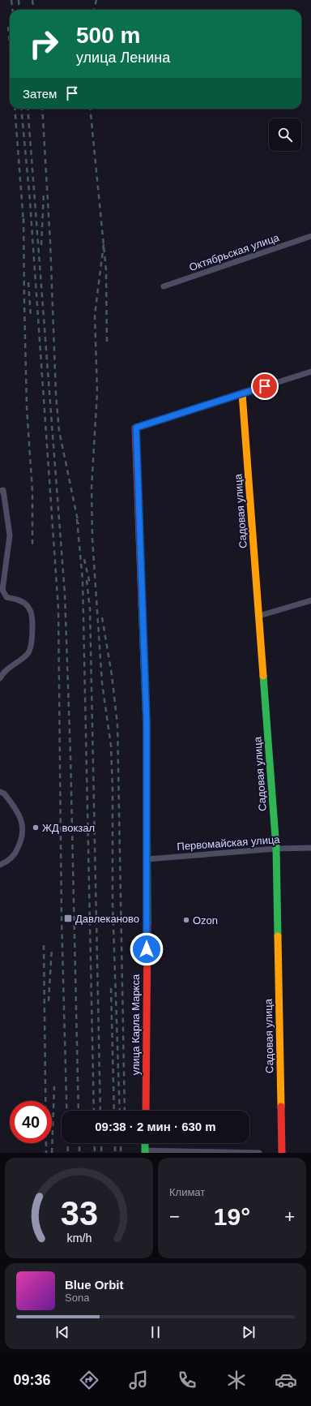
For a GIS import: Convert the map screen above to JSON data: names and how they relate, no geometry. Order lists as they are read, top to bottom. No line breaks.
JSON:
{"streets":{"street":["Октябрьская улица","Садовая улица","Первомайская улица","улица Карла Маркса"]},"crossings":[["Садовая улица","Первомайская улица"],["Первомайская улица","улица Карла Маркса"]],"places":{"other":["ЖД вокзал","Ozon"],"transit":["Давлеканово"]},"page":{"turn":["500 m","улица Ленина"],"then":"Затем","limit":"40","trip":"09:38 · 2 мин · 630 m","tile":"Климат","heat":["−","19°","+"],"song":["Blue Orbit","Sona"],"tabs":"09:36","gauge":["33","km/h"]}}
